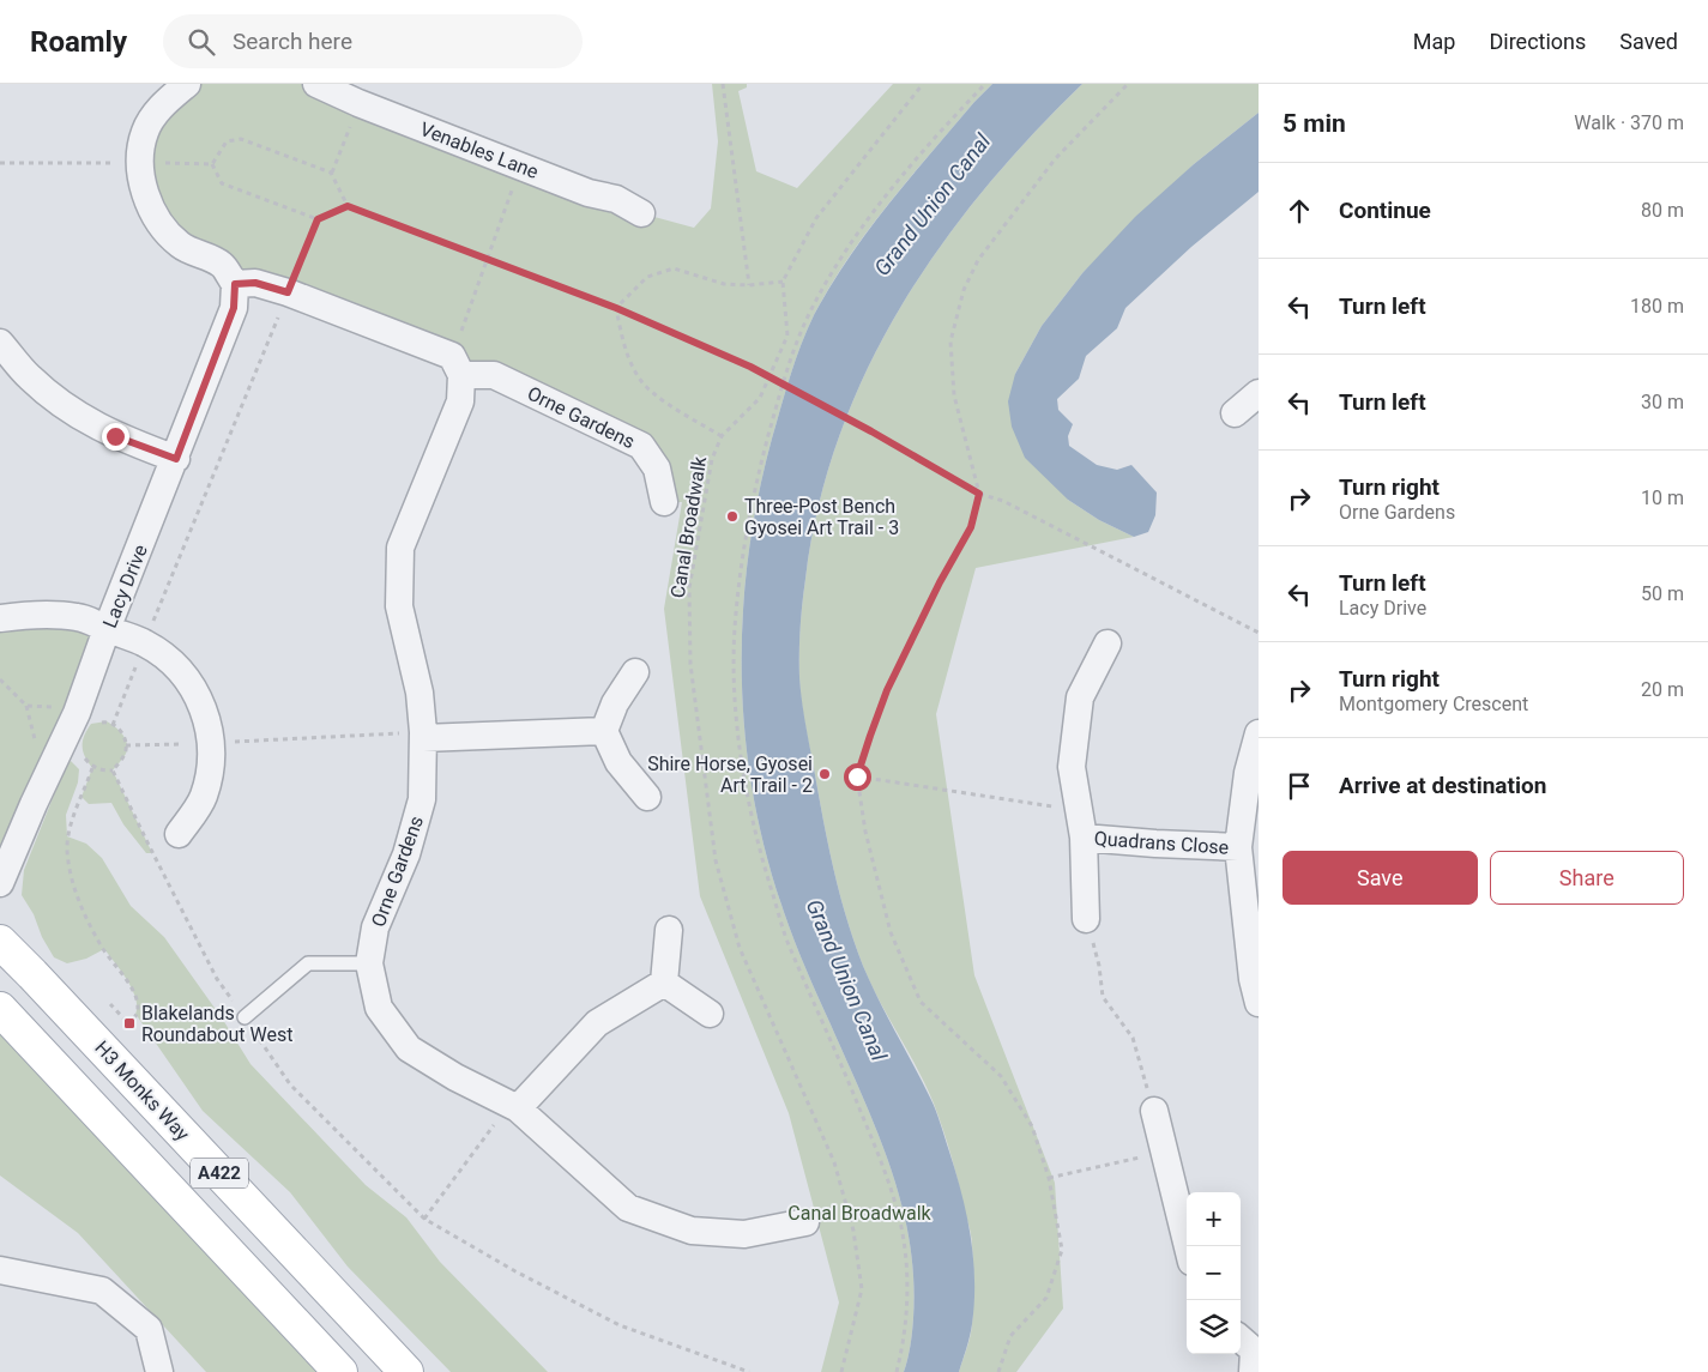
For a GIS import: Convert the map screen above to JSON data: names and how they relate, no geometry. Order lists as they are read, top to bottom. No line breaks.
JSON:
{"streets":{"main road":["H3 Monks Way","A422"],"street":["Venables Lane","Orne Gardens","Lacy Drive","Quadrans Close"],"path":["Canal Broadwalk"]},"crossings":[["Orne Gardens","Lacy Drive"]],"water":["Grand Union Canal"],"parks":["Canal Broadwalk"],"places":{"other":["Three-Post Bench Gyosei Art Trail - 3","Shire Horse, Gyosei Art Trail - 2"],"transit":["Blakelands Roundabout West"]},"page":{"header":"Roamly","search":"Search here","nav":["Map","Directions","Saved"],"heading":["5 min","Walk · 370 m"],"list":[["Continue","80 m"],["Turn left","180 m"],["Turn left","30 m"],["Turn right","Orne Gardens","10 m"],["Turn left","Lacy Drive","50 m"],["Turn right","Montgomery Crescent","20 m"],"Arrive at destination"],"buttons":["Save","Share"],"map_buttons":["+","−"]}}
